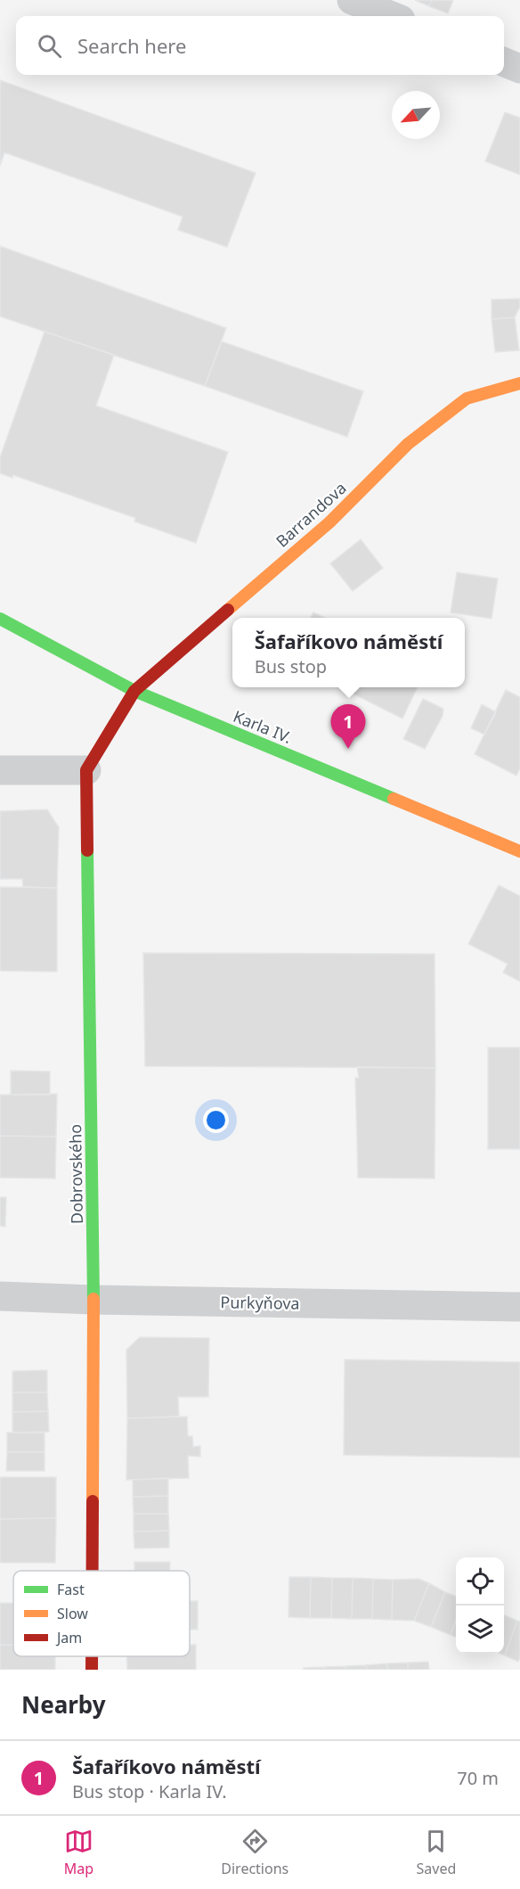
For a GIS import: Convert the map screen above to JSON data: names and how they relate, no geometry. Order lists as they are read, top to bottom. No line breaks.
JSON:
{"streets":{"street":["Barrandova","Karla IV.","Dobrovského","Purkyňova"]},"crossings":[["Barrandova","Karla IV."],["Dobrovského","Purkyňova"]],"legend":["Fast","Slow","Jam"],"north":"bottom left","page":{"search":"Search here","popup":["Šafaříkovo náměstí","Bus stop"],"pins":"1","heading":"Nearby","list":[{"mark":"1","name":"Šafaříkovo náměstí","note":"Bus stop · Karla IV.","value":"70 m"}],"nav":["Map","Directions","Saved"]}}
